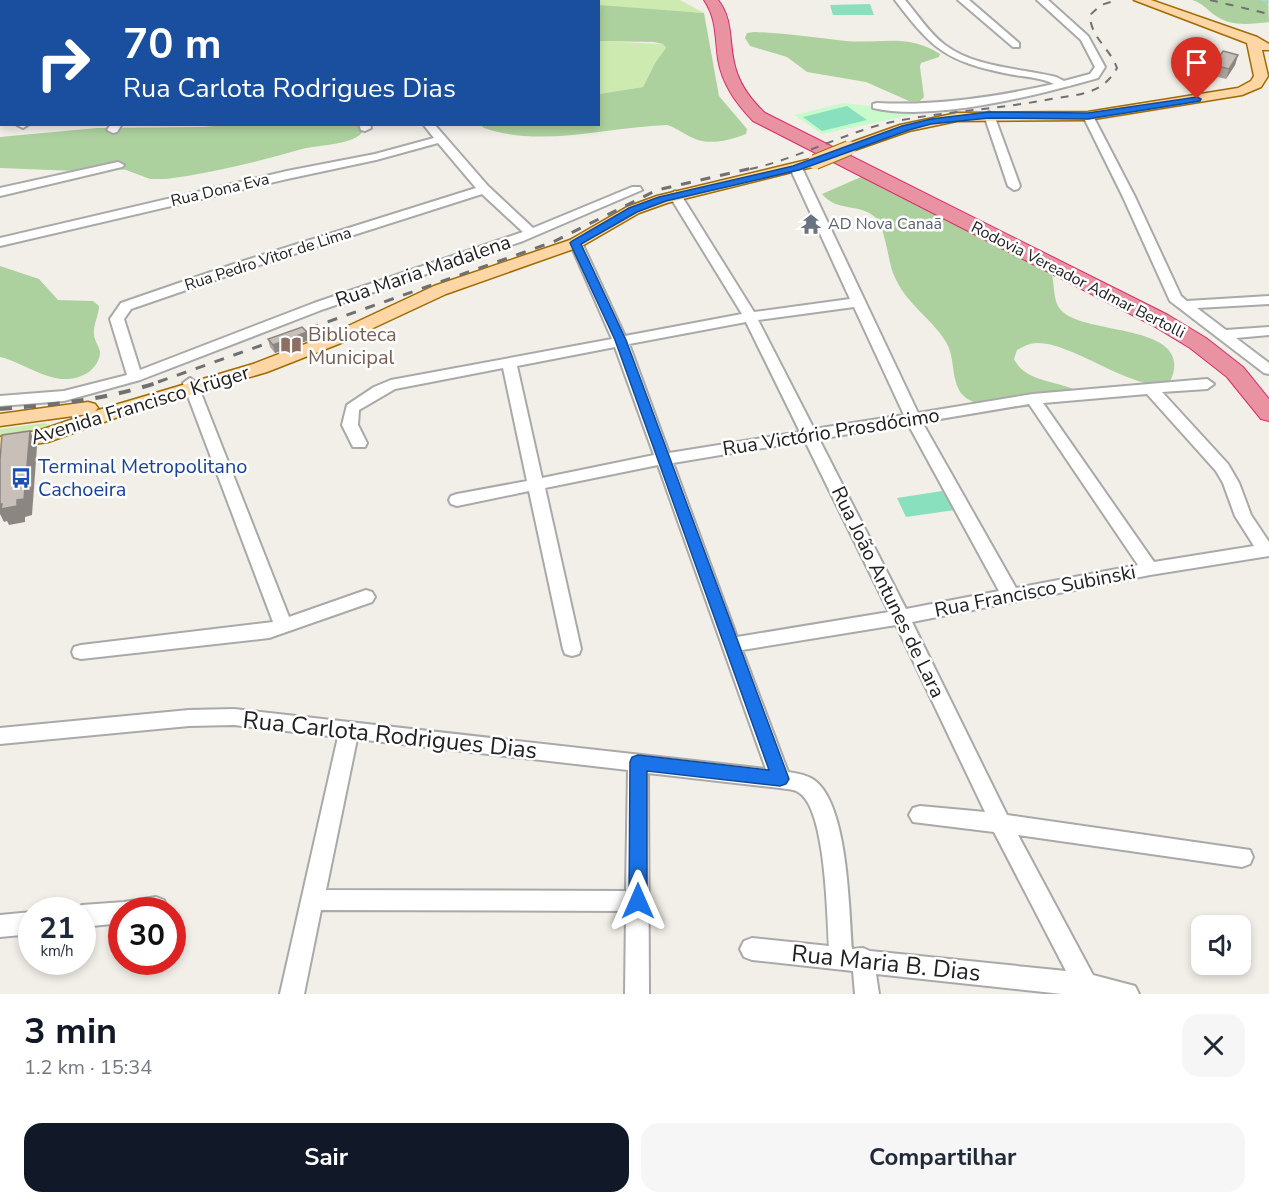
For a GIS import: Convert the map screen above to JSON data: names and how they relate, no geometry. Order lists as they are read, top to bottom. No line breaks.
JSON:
{"streets":{"highway":["Rodovia Vereador Admar Bertolli"],"main road":["Avenida Francisco Krüger"],"street":["Rua Dona Eva","Rua Pedro Vitor de Lima","Rua Maria Madalena","Rua Victório Prosdócimo","Rua Francisco Subinski","Rua João Antunes de Lara","Rua Carlota Rodrigues Dias","Rua Maria B. Dias"]},"crossings":[["Rua Pedro Vitor de Lima","Rua Maria Madalena"],["Avenida Francisco Krüger","Rua João Antunes de Lara"],["Rua Victório Prosdócimo","Rua João Antunes de Lara"],["Rua Francisco Subinski","Rua João Antunes de Lara"],["Rua João Antunes de Lara","Rua Maria B. Dias"],["Rua Carlota Rodrigues Dias","Rua Maria B. Dias"]],"places":{"temple":["AD Nova Canaã"],"library":["Biblioteca Municipal"],"bus stop":["Terminal Metropolitano Cachoeira"]},"page":{"turn":["70 m","Rua Carlota Rodrigues Dias"],"speed":"21 km/h","limit":"30","heading":["3 min","1.2 km · 15:34"],"buttons":["Sair","Compartilhar"]}}
